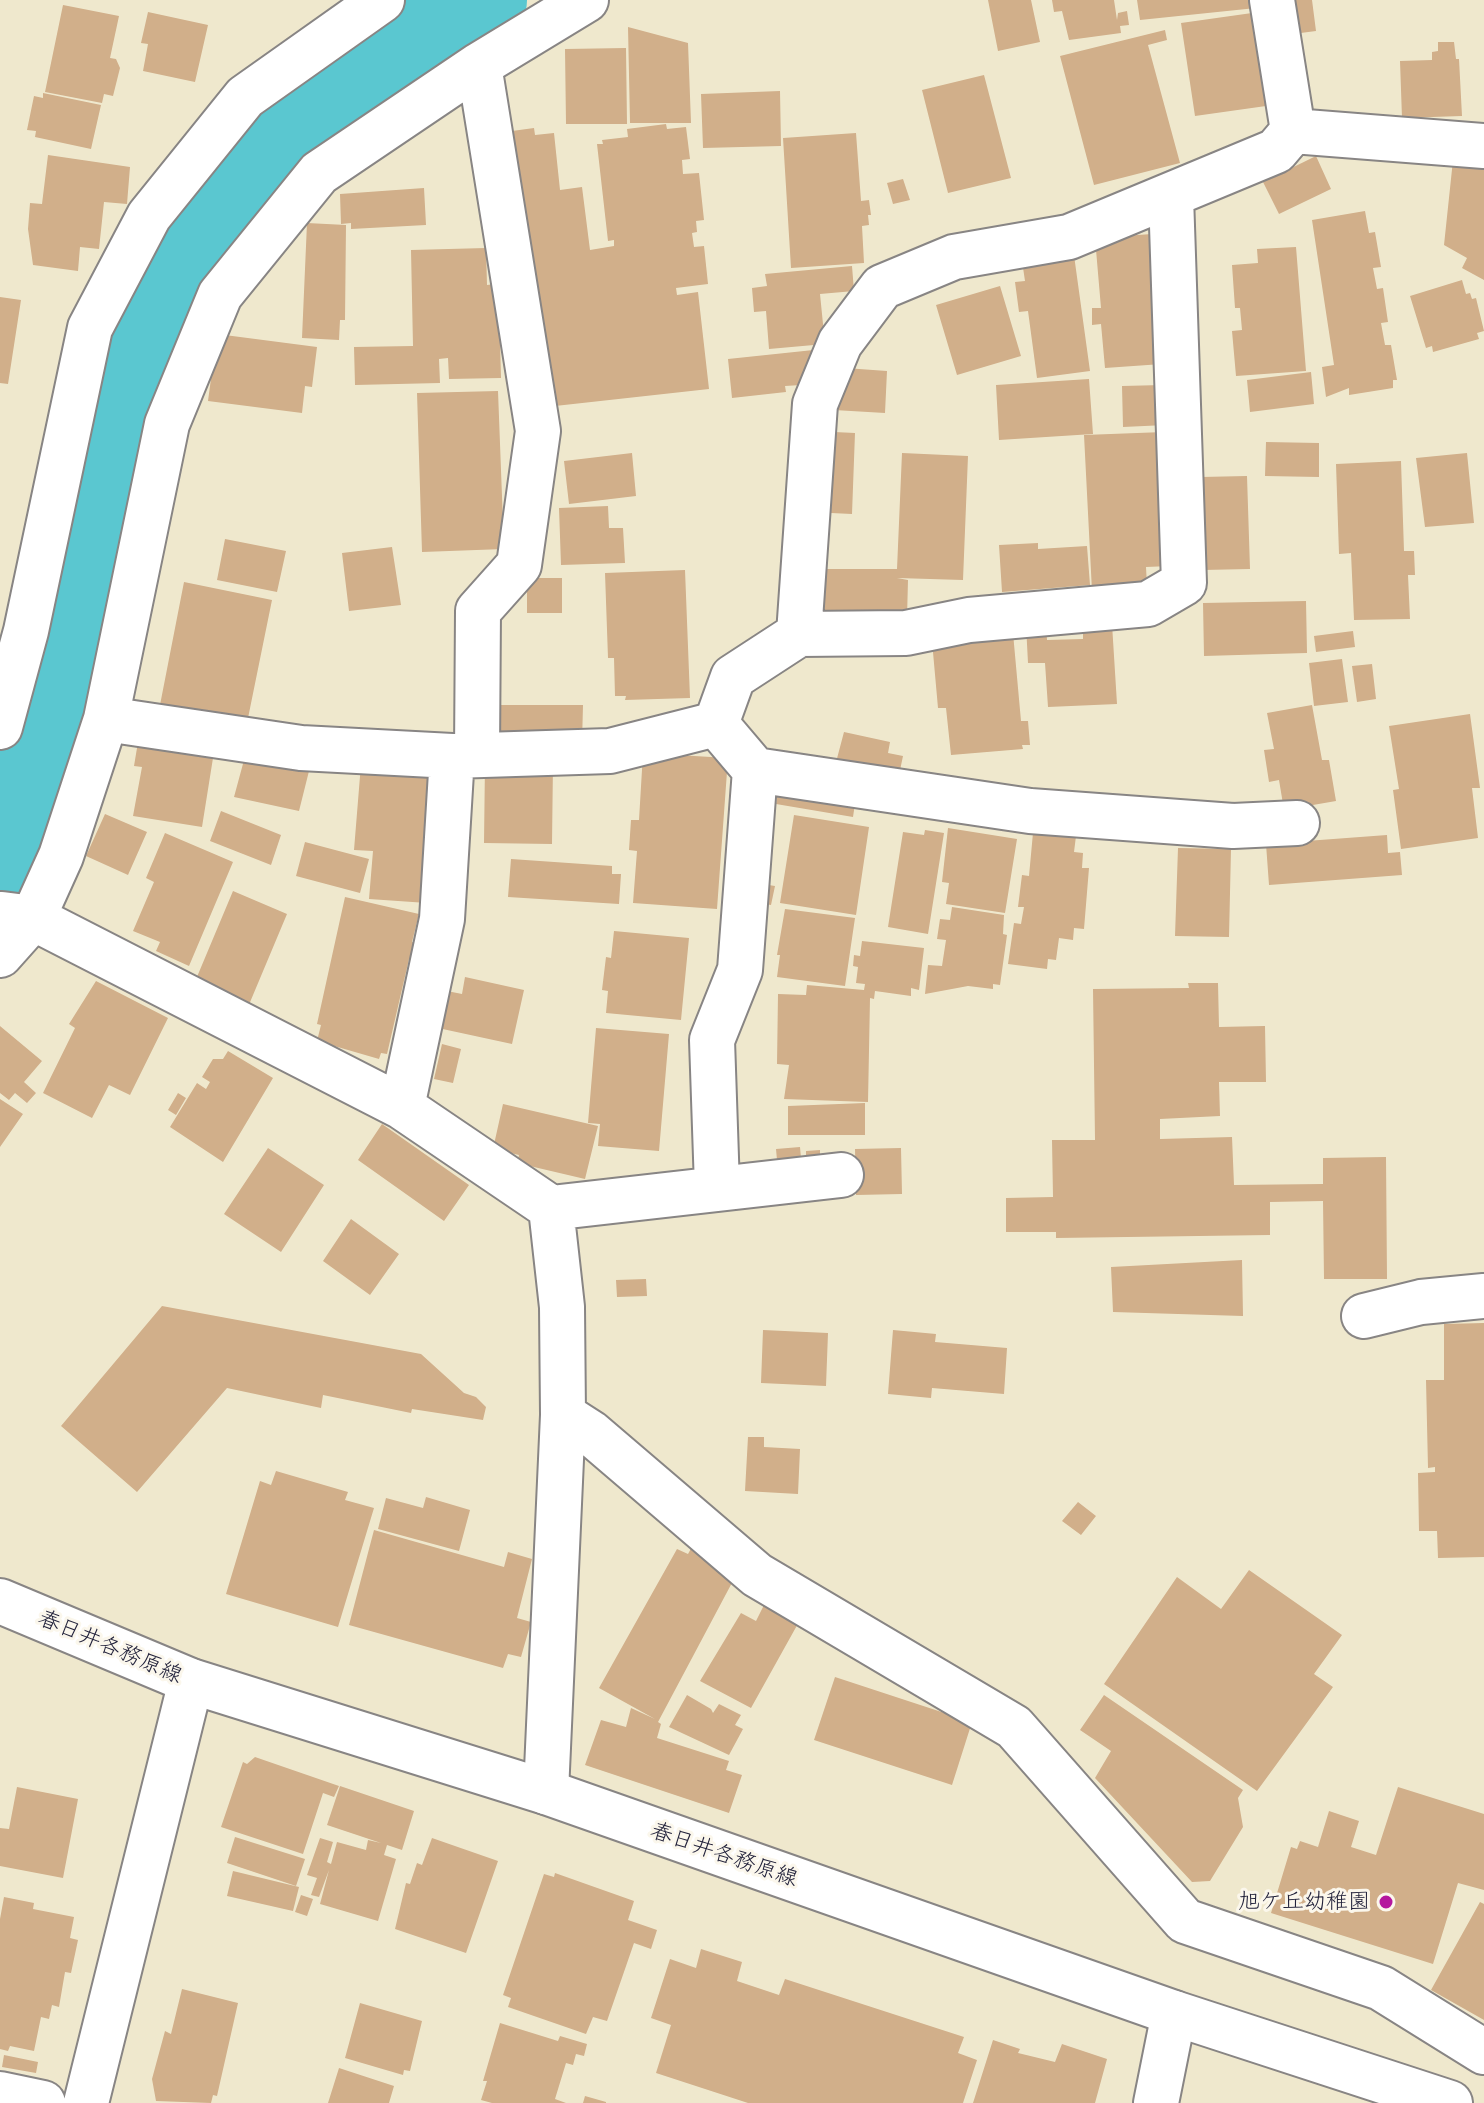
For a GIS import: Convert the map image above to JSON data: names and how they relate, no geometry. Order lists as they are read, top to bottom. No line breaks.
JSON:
{"streets":{"street":["春日井各務原線"]},"places":["旭ケ丘幼稚園"]}
